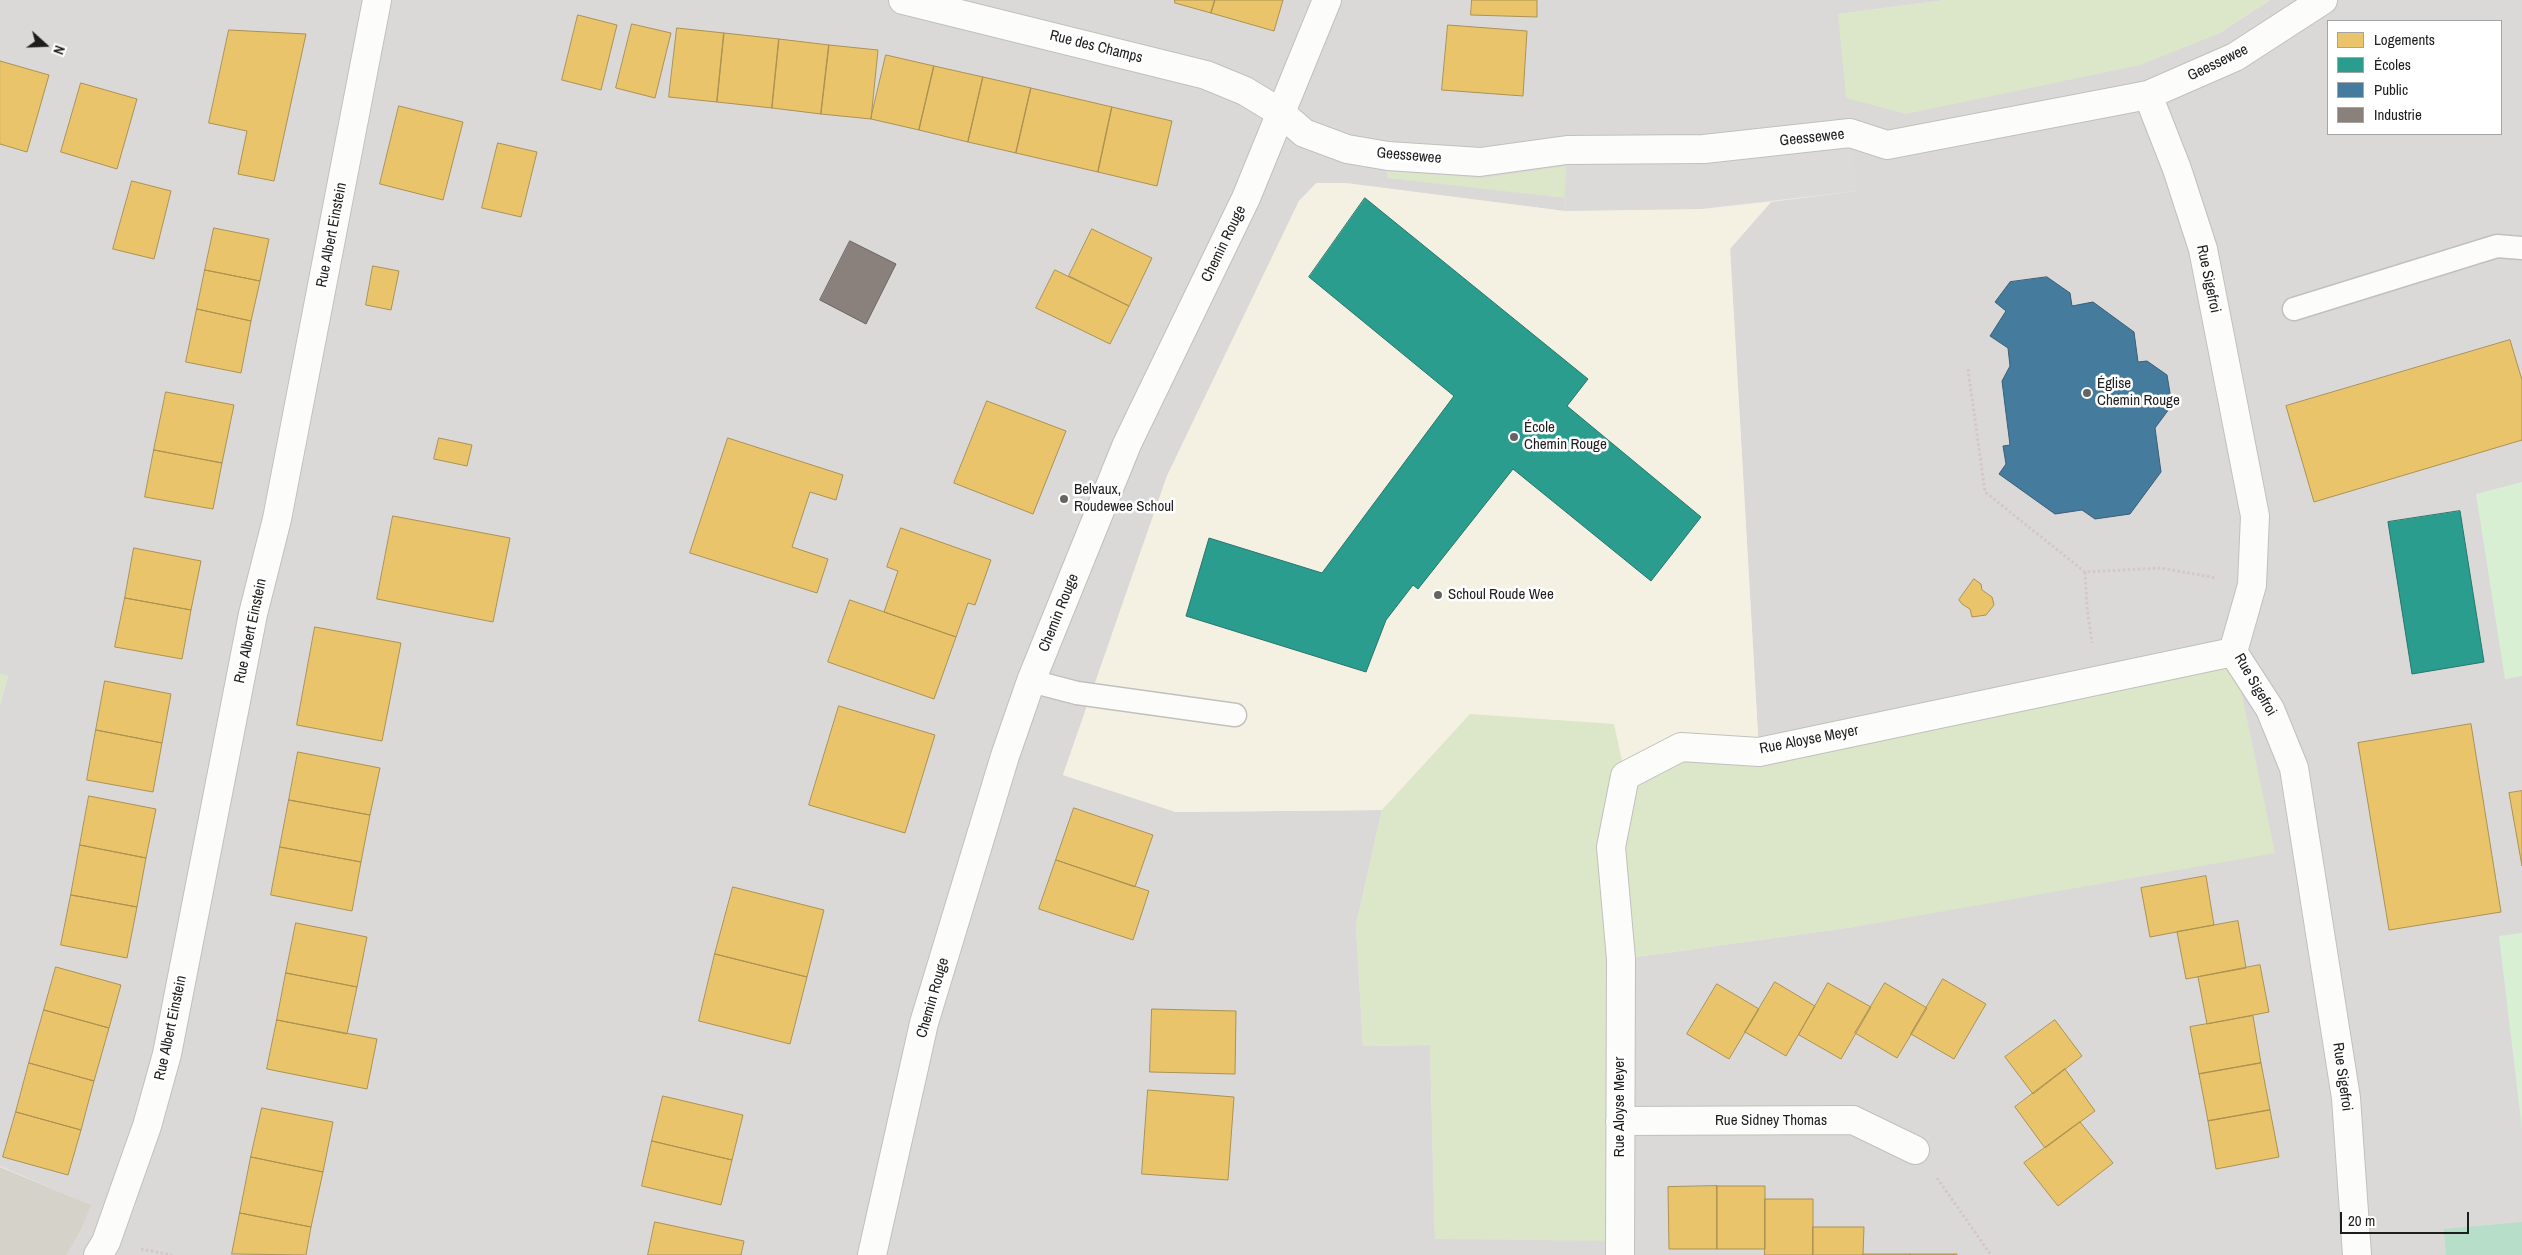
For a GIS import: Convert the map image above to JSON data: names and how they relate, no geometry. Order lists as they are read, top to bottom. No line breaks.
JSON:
{"streets":{"street":["Rue des Champs","Geessewee","Rue Albert Einstein","Chemin Rouge","Rue Sigefroi","Rue Aloyse Meyer","Rue Sidney Thomas"]},"crossings":[["Rue des Champs","Geessewee"],["Rue des Champs","Chemin Rouge"],["Geessewee","Chemin Rouge"],["Geessewee","Rue Sigefroi"],["Rue Sigefroi","Rue Aloyse Meyer"],["Rue Aloyse Meyer","Rue Sidney Thomas"]],"places":["Église Chemin Rouge","École Chemin Rouge","Belvaux, Roudewee Schoul","Schoul Roude Wee"],"legend":["Logements","Écoles","Public","Industrie"],"scale_bar":"20 m","north":"right"}
